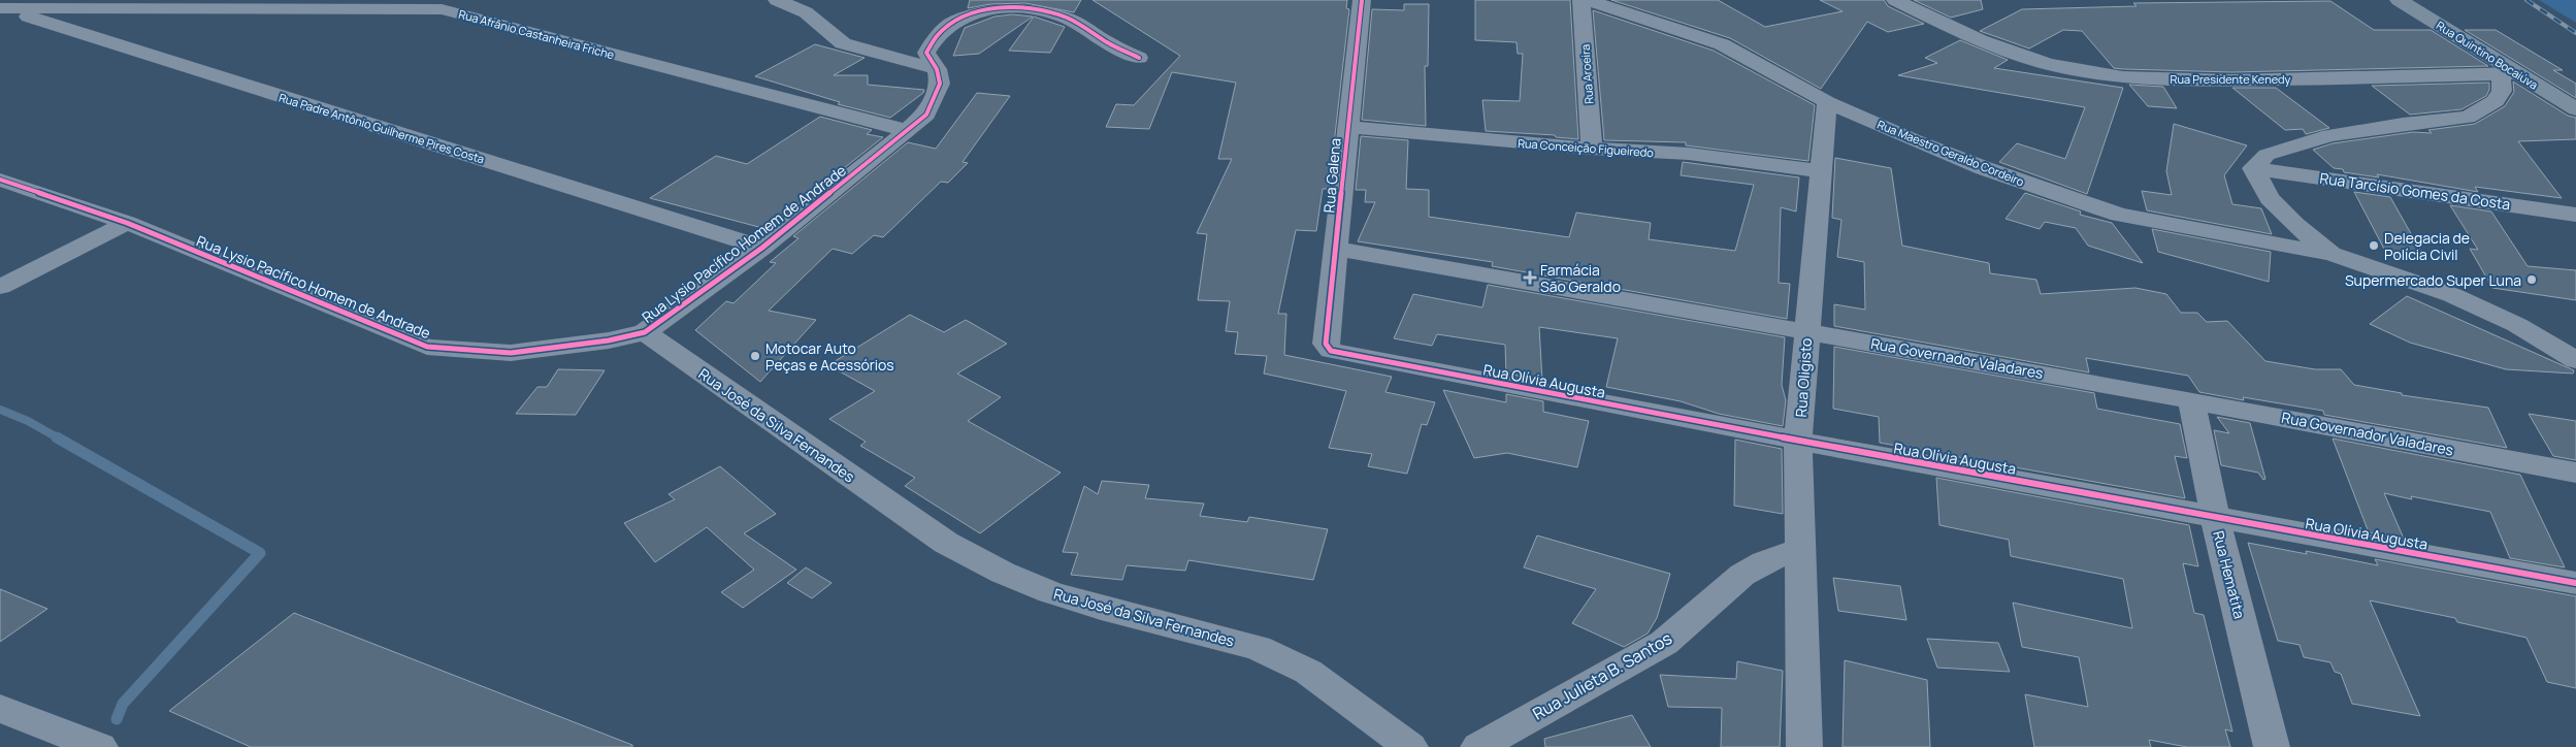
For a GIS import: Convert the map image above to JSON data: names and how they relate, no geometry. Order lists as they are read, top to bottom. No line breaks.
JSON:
{"streets":{"main road":["Rua Quintino Bocaiúva"],"street":["Rua Afrânio Castanheira Friche","Rua Aroeira","Rua Presidente Kenedy","Rua Padre Antônio Guilherme Pires Costa","Rua Conceição Figueiredo","Rua Maestro Geraldo Cordeiro","Rua Galena","Rua Tarcísio Gomes da Costa","Rua Lysio Pacífico Homem de Andrade","Rua Governador Valadares","Rua Oligisto","Rua Olívia Augusta","Rua José da Silva Fernandes","Rua Hematita","Rua Julieta B. Santos"]},"crossings":[["Rua Afrânio Castanheira Friche","Rua Padre Antônio Guilherme Pires Costa"],["Rua Afrânio Castanheira Friche","Rua Lysio Pacífico Homem de Andrade"],["Rua Quintino Bocaiúva","Rua Presidente Kenedy"],["Rua Aroeira","Rua Conceição Figueiredo"],["Rua Padre Antônio Guilherme Pires Costa","Rua Lysio Pacífico Homem de Andrade"],["Rua Conceição Figueiredo","Rua Galena"],["Rua Conceição Figueiredo","Rua Oligisto"],["Rua Maestro Geraldo Cordeiro","Rua Oligisto"],["Rua Galena","Rua Governador Valadares"],["Rua Galena","Rua Olívia Augusta"],["Rua Lysio Pacífico Homem de Andrade","Rua José da Silva Fernandes"],["Rua Governador Valadares","Rua Oligisto"],["Rua Governador Valadares","Rua Hematita"],["Rua Oligisto","Rua Olívia Augusta"],["Rua Oligisto","Rua Julieta B. Santos"],["Rua Olívia Augusta","Rua Hematita"]],"places":{"other":["Delegacia de Polícia Civil","Supermercado Super Luna","Motocar Auto Peças e Acessórios"],"health":["Farmácia São Geraldo"]}}
